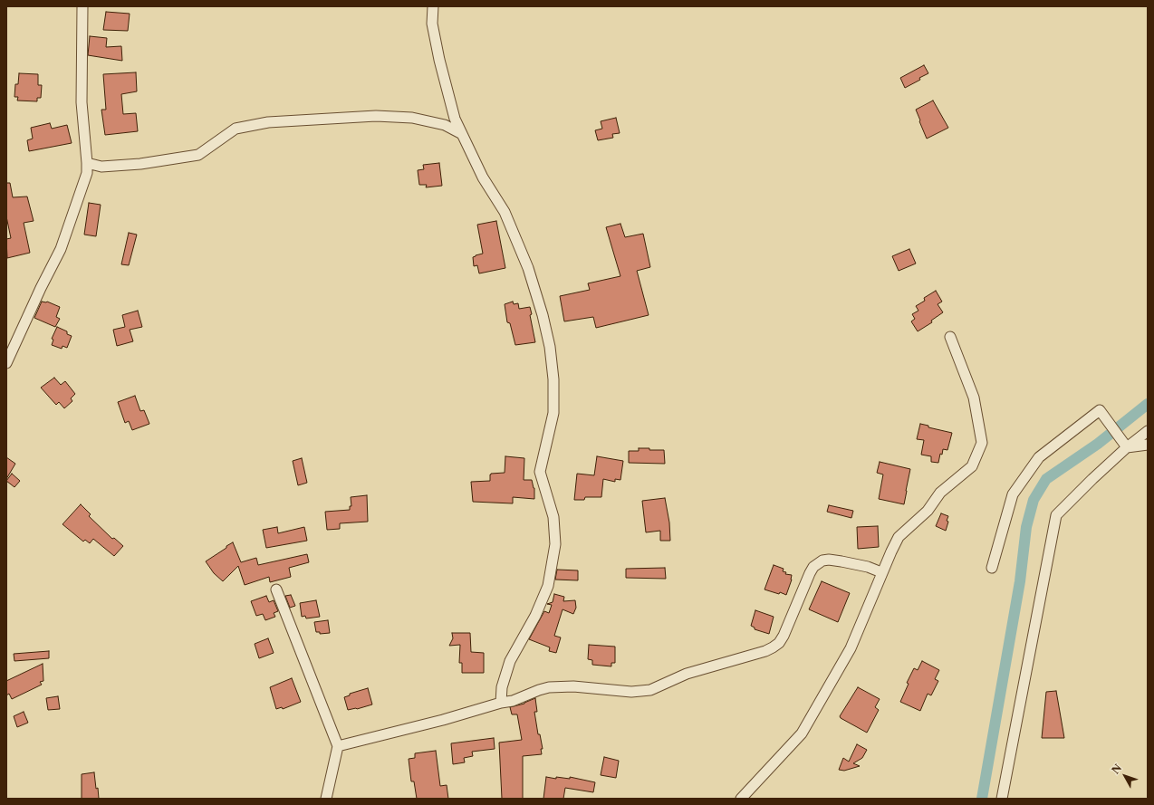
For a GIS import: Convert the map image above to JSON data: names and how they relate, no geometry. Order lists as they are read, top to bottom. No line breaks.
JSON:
{"north":"top left"}
